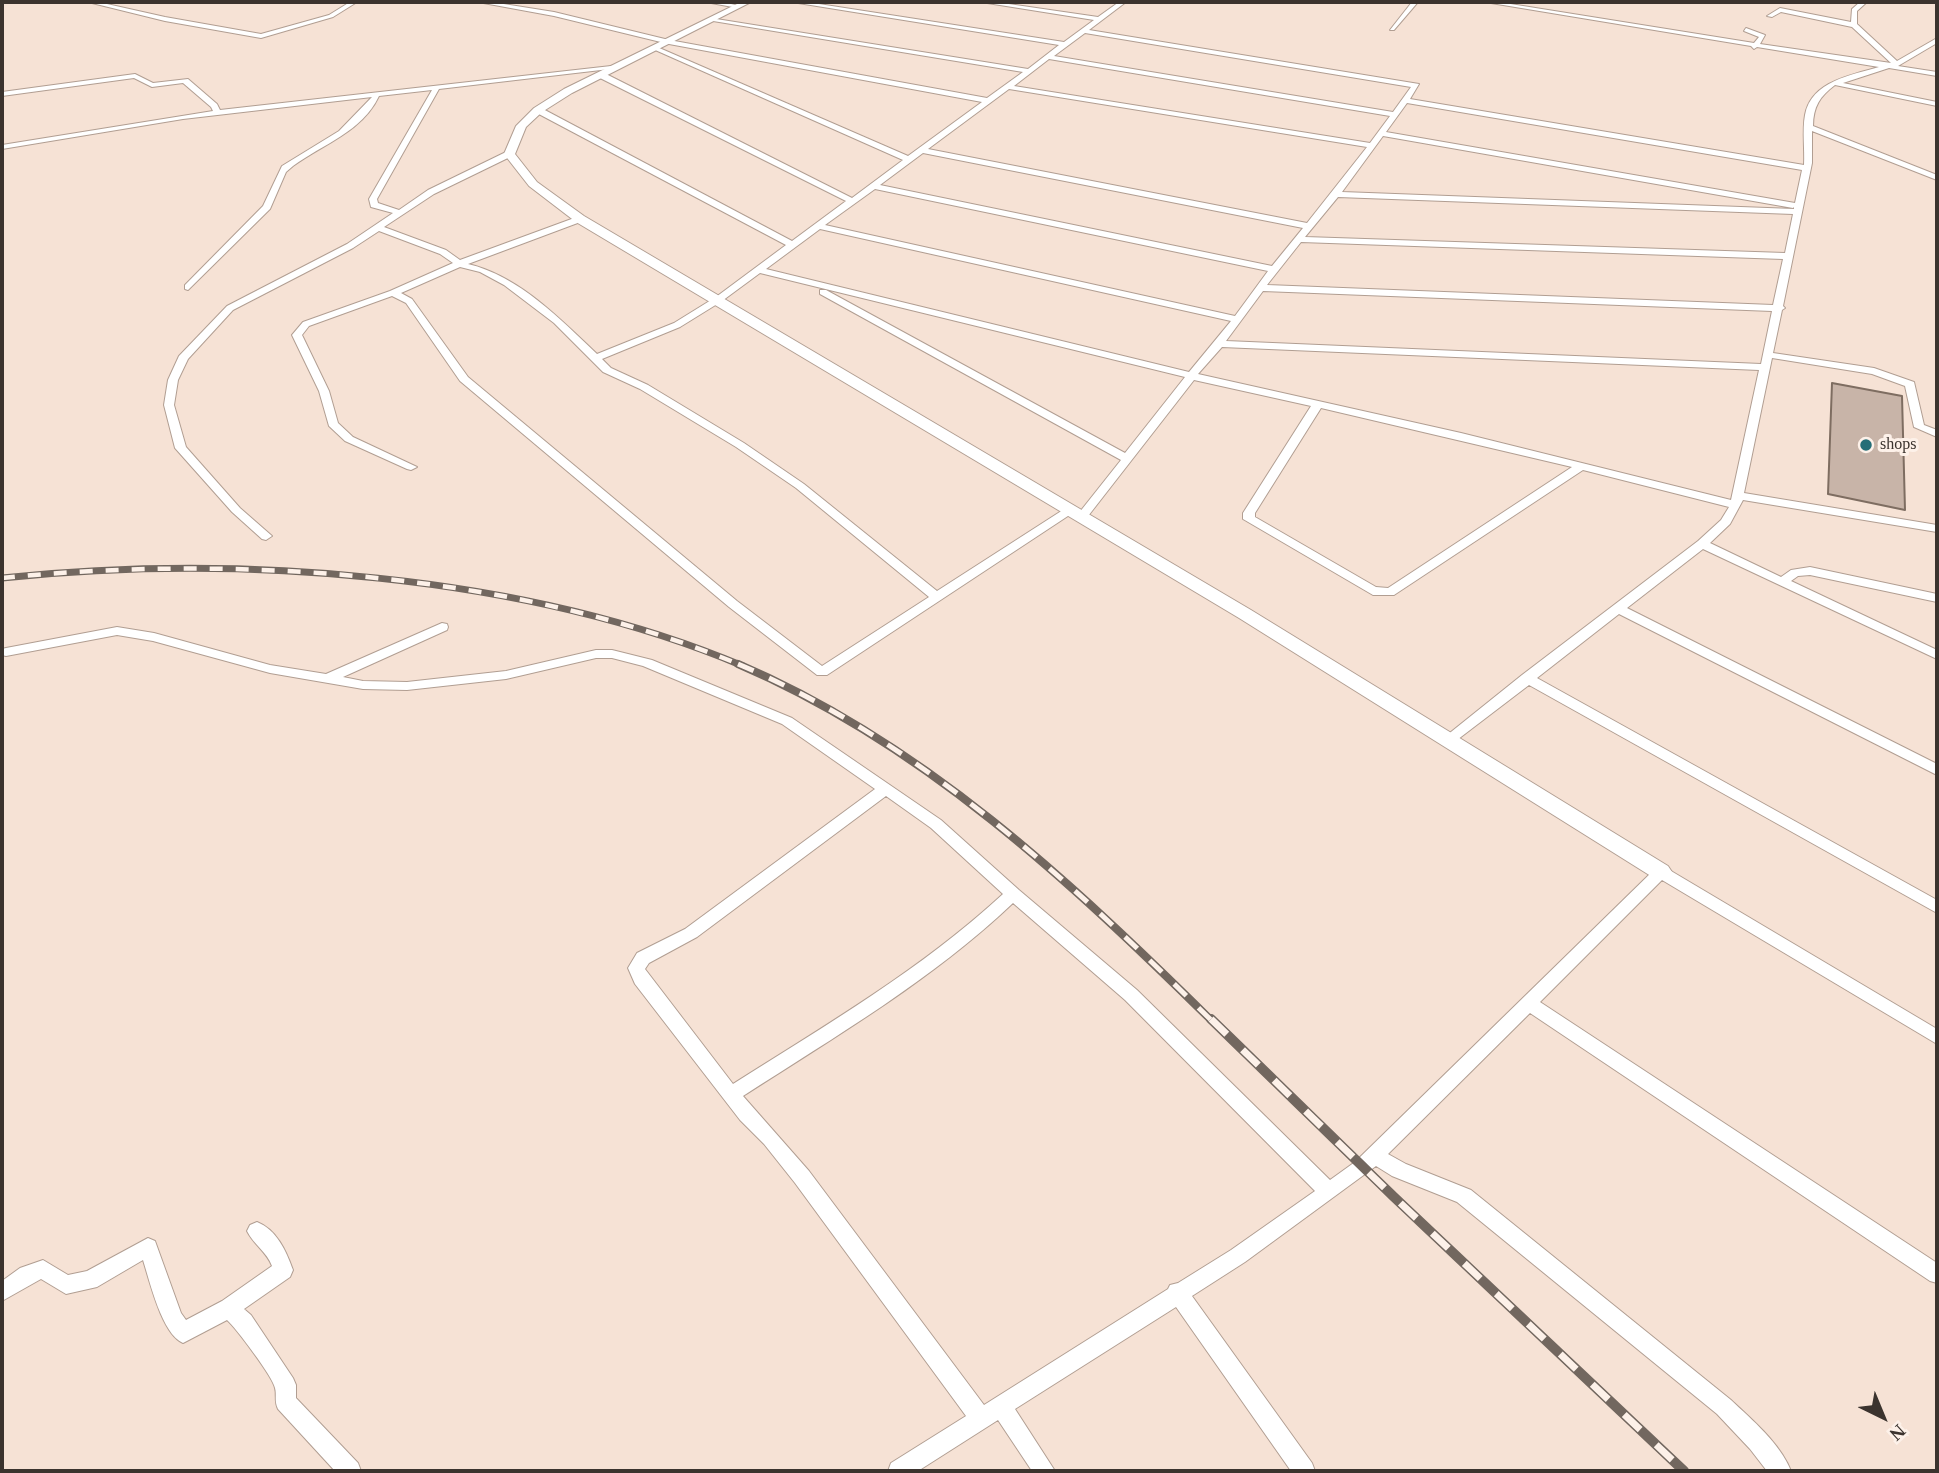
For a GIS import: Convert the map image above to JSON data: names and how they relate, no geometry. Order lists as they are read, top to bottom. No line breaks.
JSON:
{"places":["shops"],"north":"bottom right"}
